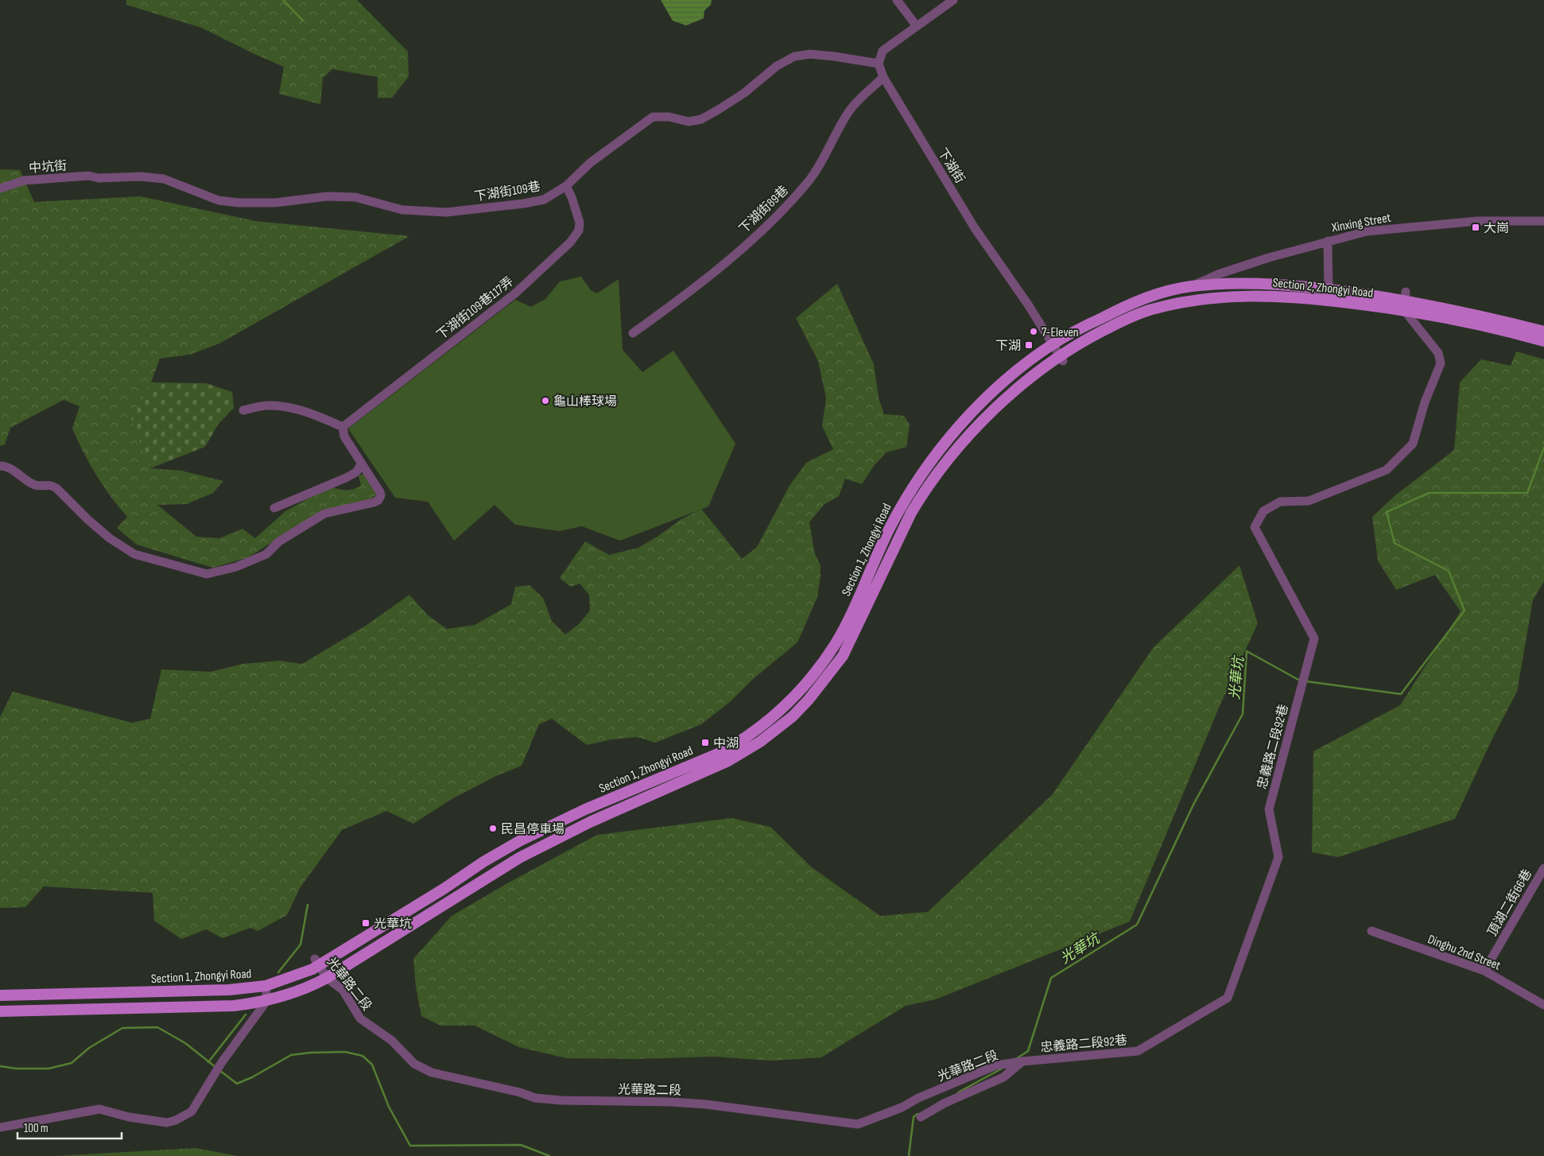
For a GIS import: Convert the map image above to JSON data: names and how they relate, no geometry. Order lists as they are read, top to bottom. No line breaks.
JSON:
{"streets":{"main road":["Section 2, Zhongyi Road","Section 1, Zhongyi Road"],"street":["下湖街","中坑街","下湖街109巷","下湖街89巷","Xinxing Street","下湖街109巷117弄","忠義路二段92巷","頂湖二街66巷","Dinghu 2nd Street","光華路二段"]},"crossings":[["下湖街","下湖街109巷"],["下湖街","下湖街89巷"],["下湖街","Section 2, Zhongyi Road"],["下湖街","Section 1, Zhongyi Road"],["中坑街","下湖街109巷"],["下湖街109巷","下湖街109巷117弄"],["Xinxing Street","Section 2, Zhongyi Road"],["Section 2, Zhongyi Road","Section 1, Zhongyi Road"],["Section 2, Zhongyi Road","忠義路二段92巷"],["Section 1, Zhongyi Road","光華路二段"],["忠義路二段92巷","光華路二段"],["頂湖二街66巷","Dinghu 2nd Street"]],"water":["光華坑"],"places":{"transit":["大崗","下湖","中湖","光華坑"],"other":["7-Eleven","龜山棒球場","民昌停車場"]},"scale_bar":"100 m"}
